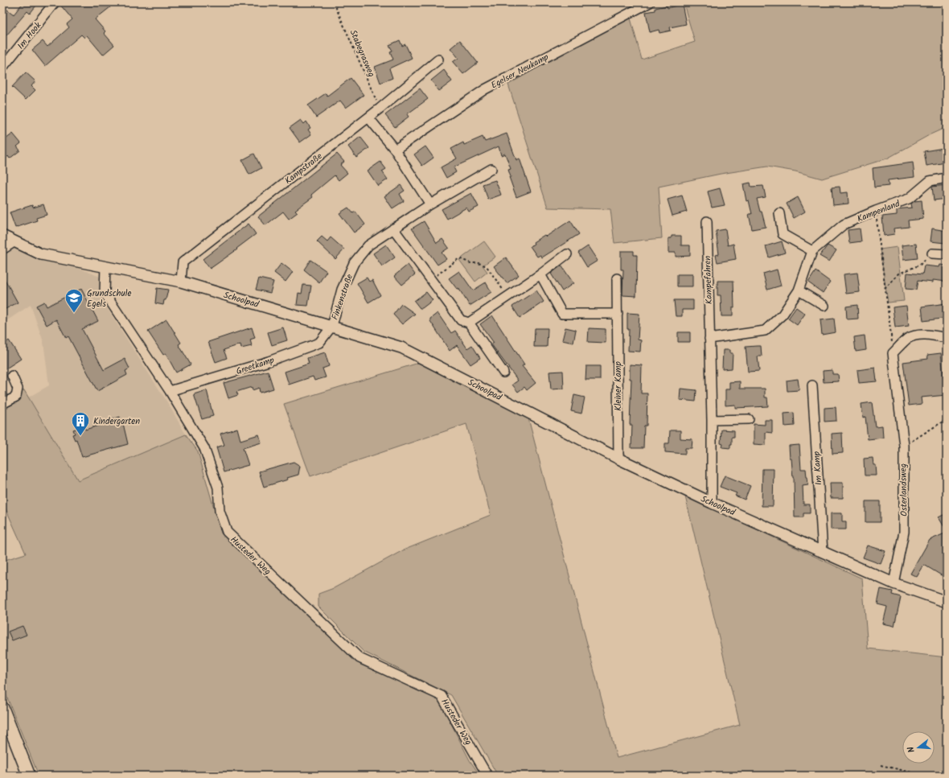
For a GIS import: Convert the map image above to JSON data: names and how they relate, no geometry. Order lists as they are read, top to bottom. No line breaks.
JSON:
{"streets":{"street":["Im Hook","Egelser Neukamp","Kampstraße","Kampenland","Kampefahren","Finkenstraße","Schoolpad","Greetkamp","Kleiner Kamp","Im Kamp","Osterlandsweg","Husteder Weg"],"path":["Stabegrasweg"]},"crossings":[["Stabegrasweg","Kampstraße"],["Kampstraße","Schoolpad"],["Kampefahren","Schoolpad"],["Finkenstraße","Schoolpad"],["Finkenstraße","Greetkamp"],["Schoolpad","Greetkamp"],["Schoolpad","Kleiner Kamp"],["Schoolpad","Im Kamp"],["Schoolpad","Osterlandsweg"],["Schoolpad","Husteder Weg"],["Greetkamp","Husteder Weg"]],"places":{"school or university":["Grundschule Egels"],"building":["Kindergarten"]},"north":"left"}
